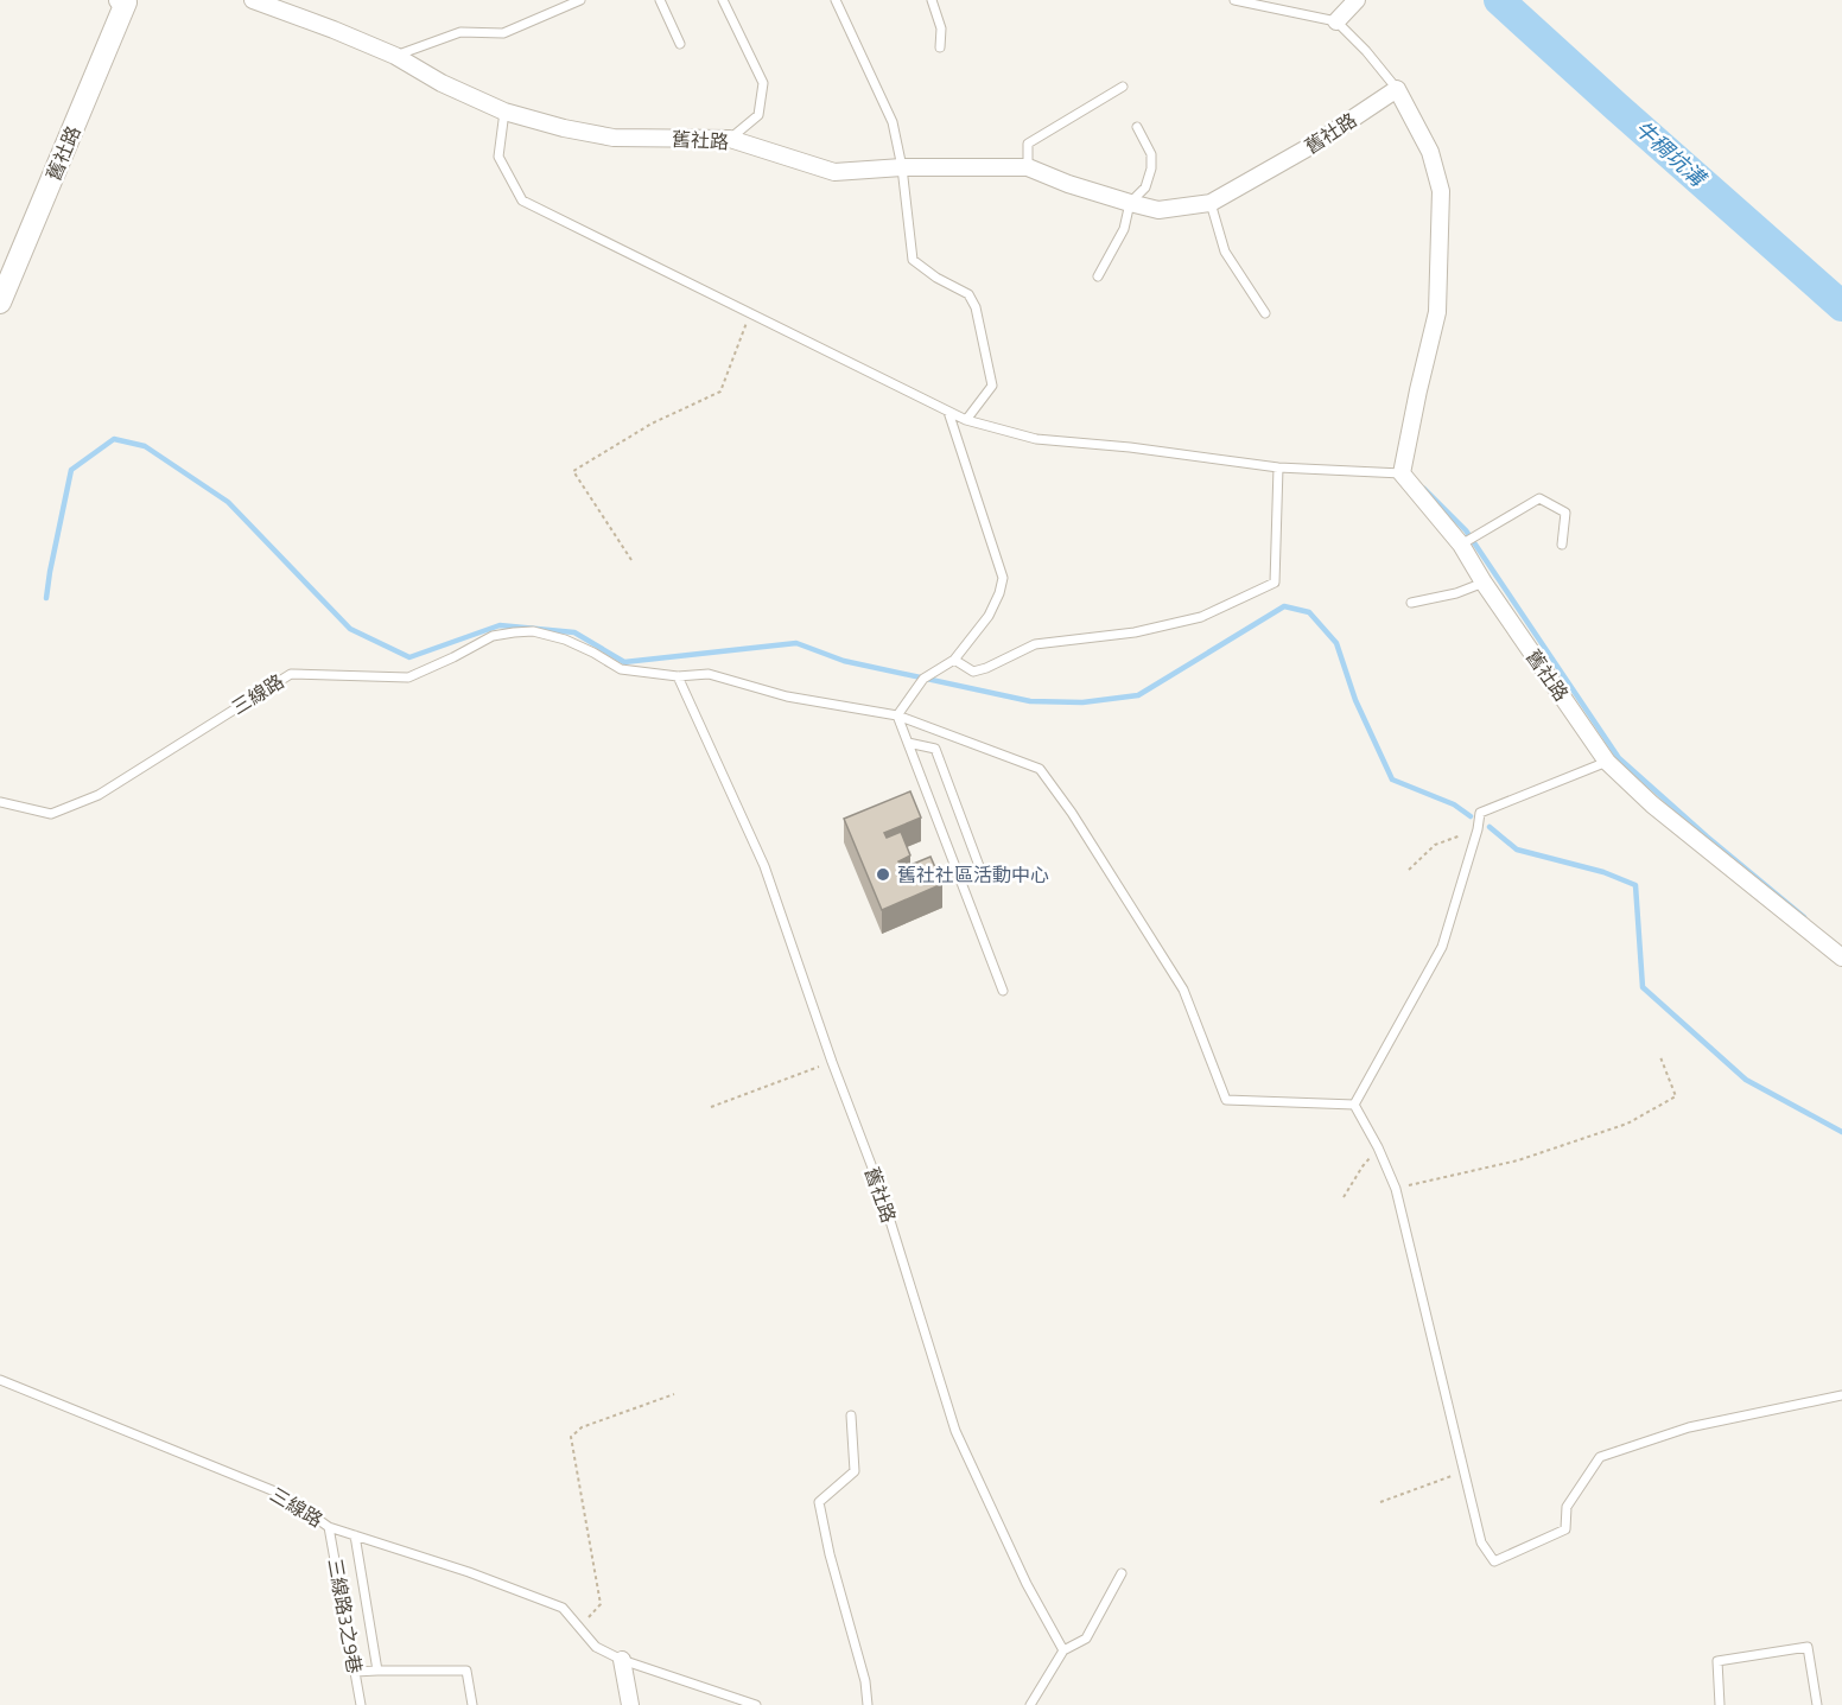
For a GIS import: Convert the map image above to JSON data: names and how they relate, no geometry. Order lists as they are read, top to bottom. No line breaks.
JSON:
{"streets":{"street":["舊社路"],"lane":["三線路","三線路3之9巷"]},"crossings":[["舊社路","三線路"],["三線路","三線路3之9巷"]],"water":["牛稠坑溝"],"places":["舊社社區活動中心"]}
